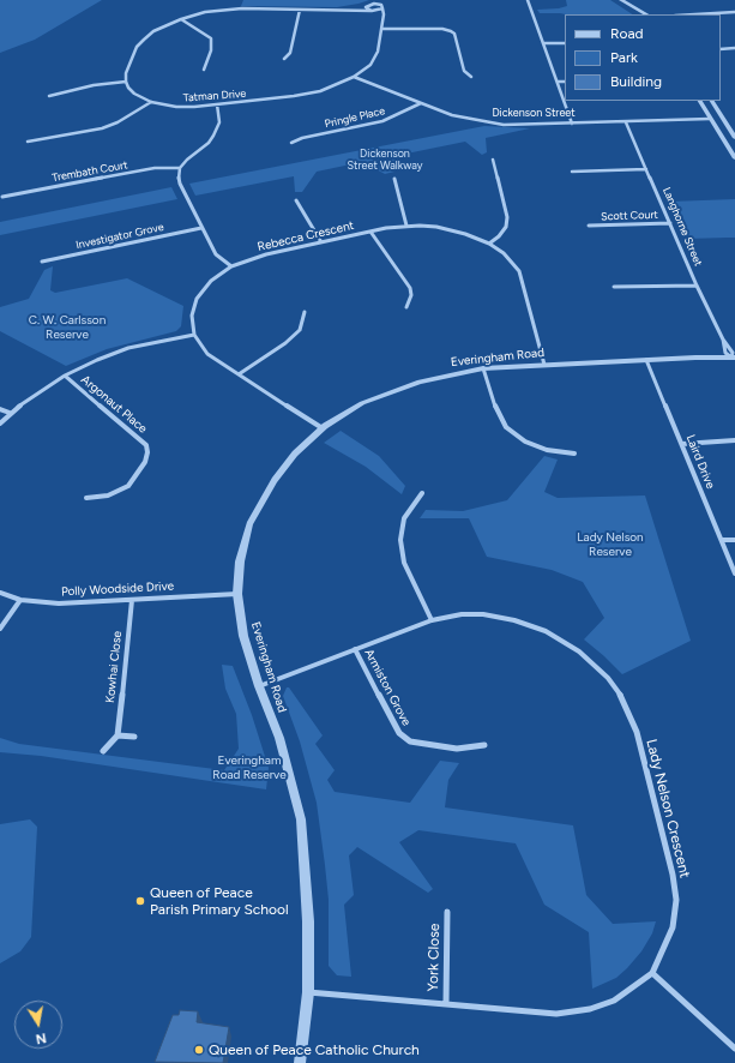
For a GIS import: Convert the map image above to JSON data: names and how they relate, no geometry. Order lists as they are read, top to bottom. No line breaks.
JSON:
{"streets":{"street":["Tatman Drive","Dickenson Street","Pringle Place","Trembath Court","Scott Court","Langhorne Street","Investigator Grove","Rebecca Crescent","Everingham Road","Argonaut Place","Laird Drive","Polly Woodside Drive","Kowhai Close","Armiston Grove","Lady Nelson Crescent","York Close"]},"crossings":[["Tatman Drive","Dickenson Street"],["Dickenson Street","Pringle Place"],["Dickenson Street","Langhorne Street"],["Scott Court","Langhorne Street"],["Langhorne Street","Everingham Road"],["Rebecca Crescent","Everingham Road"],["Everingham Road","Laird Drive"],["Everingham Road","Polly Woodside Drive"],["Everingham Road","Lady Nelson Crescent"],["Polly Woodside Drive","Kowhai Close"],["Armiston Grove","Lady Nelson Crescent"],["Lady Nelson Crescent","York Close"]],"parks":["Dickenson Street Walkway","C. W. Carlsson Reserve","Lady Nelson Reserve","Everingham Road Reserve"],"places":["Queen of Peace Parish Primary School","Queen of Peace Catholic Church"],"legend":["Road","Park","Building"],"north":"bottom"}
